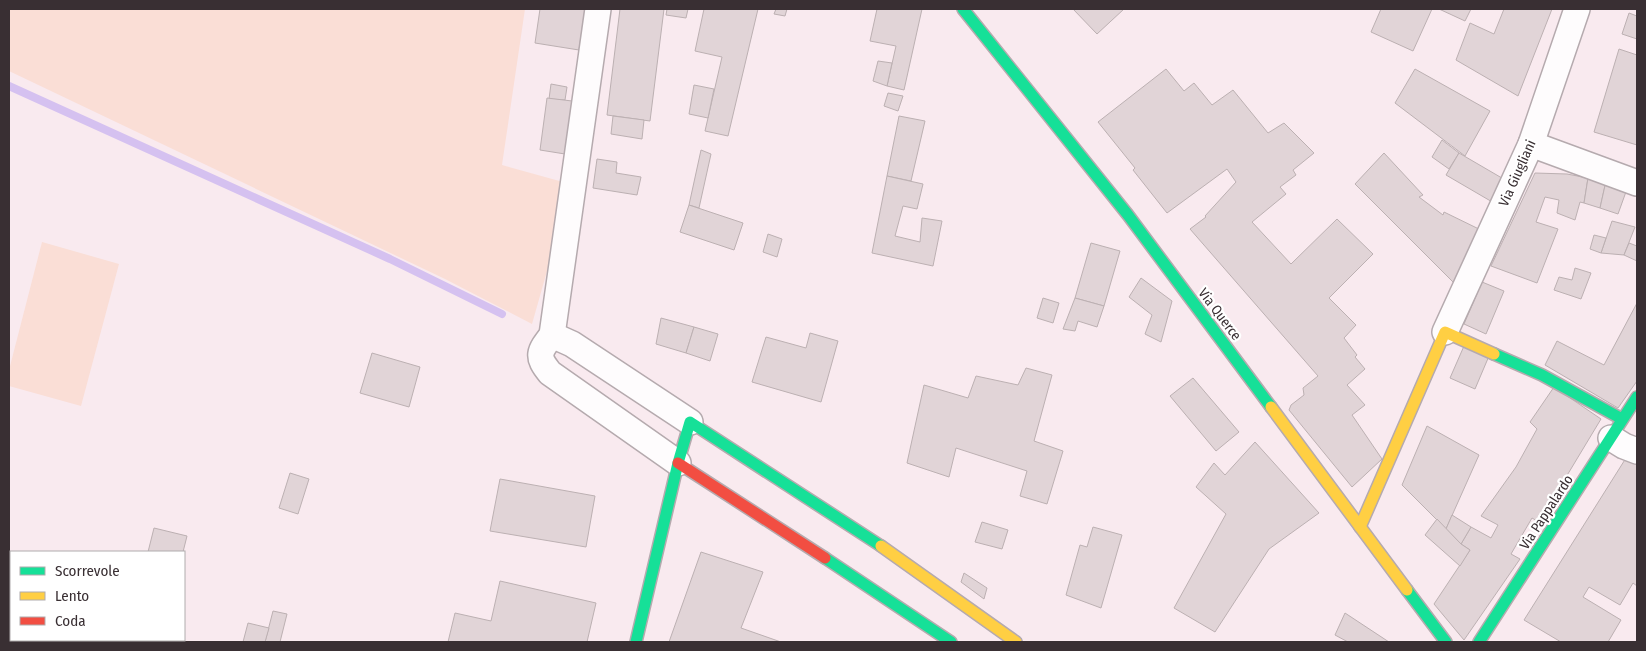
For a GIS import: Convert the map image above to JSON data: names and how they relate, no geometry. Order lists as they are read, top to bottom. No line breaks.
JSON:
{"streets":{"street":["Via Giugliani","Via Querce","Via Pappalardo"]},"crossings":[["Via Giugliani","Via Querce"]],"legend":["Scorrevole","Lento","Coda"]}
